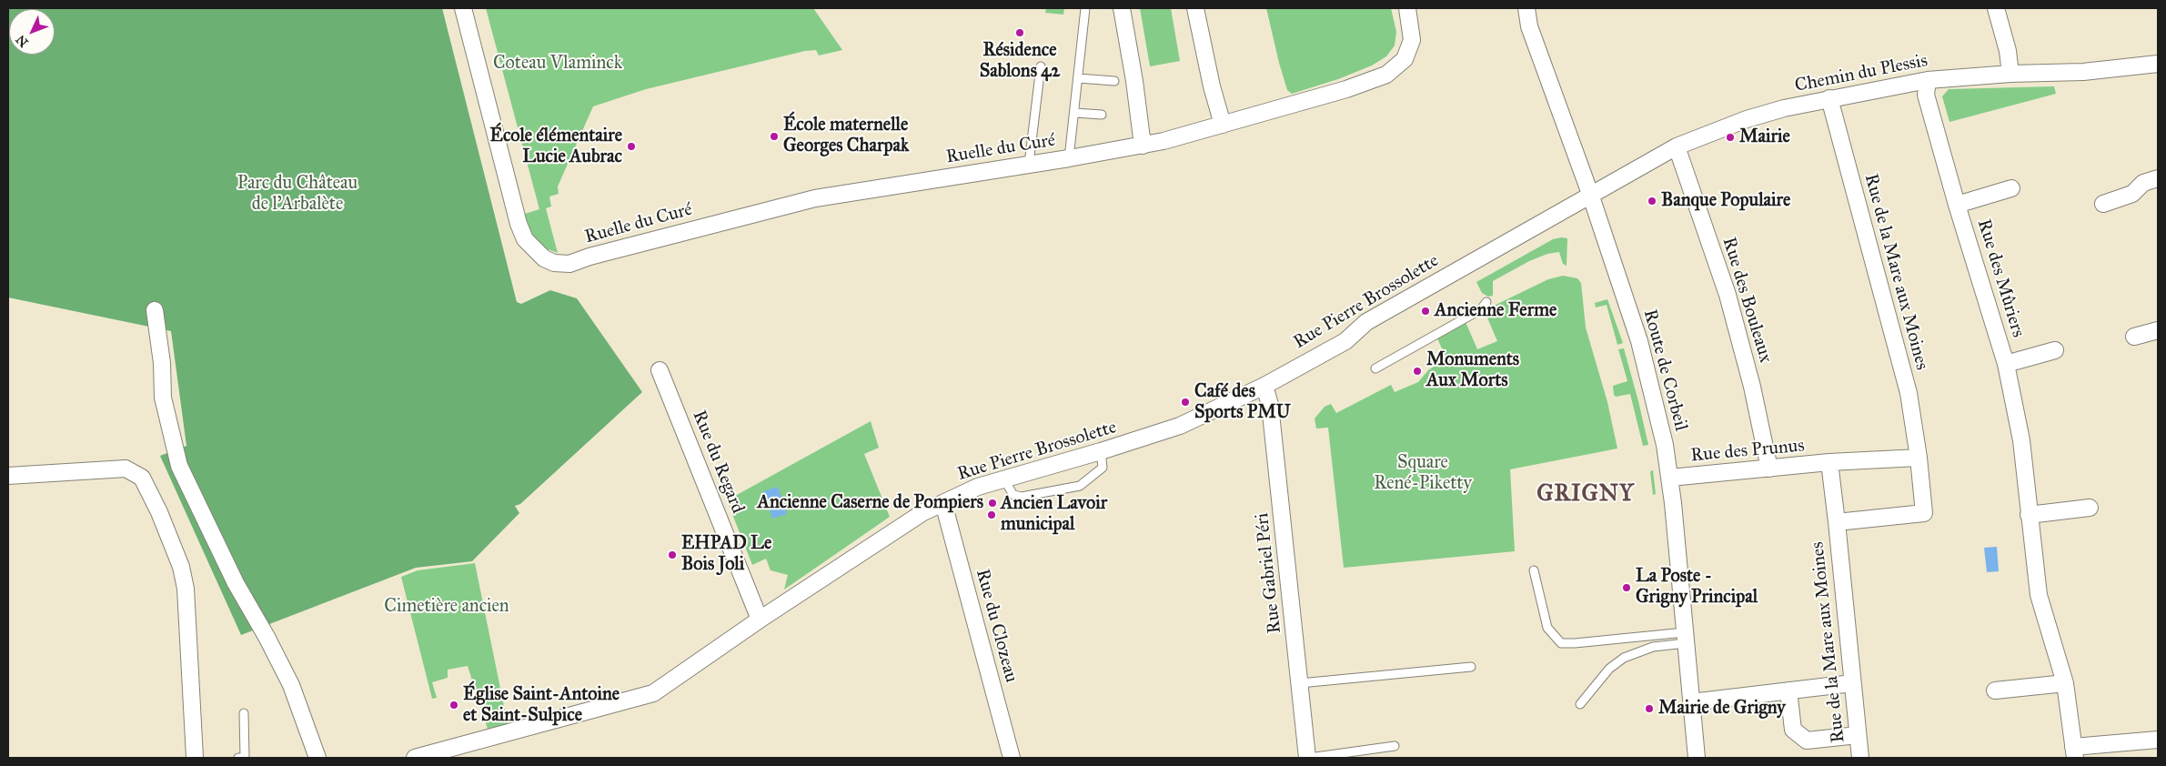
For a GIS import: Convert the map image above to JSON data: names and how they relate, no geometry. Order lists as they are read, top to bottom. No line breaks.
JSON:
{"streets":{"street":["Chemin du Plessis","Ruelle du Curé","Rue de la Mare aux Moines","Rue des Mûriers","Rue des Bouleaux","Rue Pierre Brossolette","Route de Corbeil","Rue des Prunus","Rue du Regard","Rue Gabriel Péri","Rue du Clozeau"]},"crossings":[["Chemin du Plessis","Rue de la Mare aux Moines"],["Chemin du Plessis","Rue des Mûriers"],["Chemin du Plessis","Rue des Bouleaux"],["Chemin du Plessis","Rue Pierre Brossolette"],["Chemin du Plessis","Route de Corbeil"],["Rue de la Mare aux Moines","Rue des Prunus"],["Rue des Bouleaux","Rue des Prunus"],["Rue Pierre Brossolette","Route de Corbeil"],["Rue Pierre Brossolette","Rue du Regard"],["Rue Pierre Brossolette","Rue Gabriel Péri"],["Rue Pierre Brossolette","Rue du Clozeau"],["Route de Corbeil","Rue des Prunus"]],"districts":["GRIGNY"],"parks":["Coteau Vlaminck","Parc du Château de l'Arbalète","Square René-Piketty","Cimetière ancien"],"places":["Résidence Sablons 42","École maternelle Georges Charpak","Mairie","École élémentaire Lucie Aubrac","Banque Populaire","Ancienne Ferme","Monuments Aux Morts","Café des Sports PMU","Ancienne Caserne de Pompiers","Ancien Lavoir municipal","EHPAD Le Bois Joli","La Poste - Grigny Principal","Église Saint-Antoine et Saint-Sulpice","Mairie de Grigny"],"north":"bottom left"}
